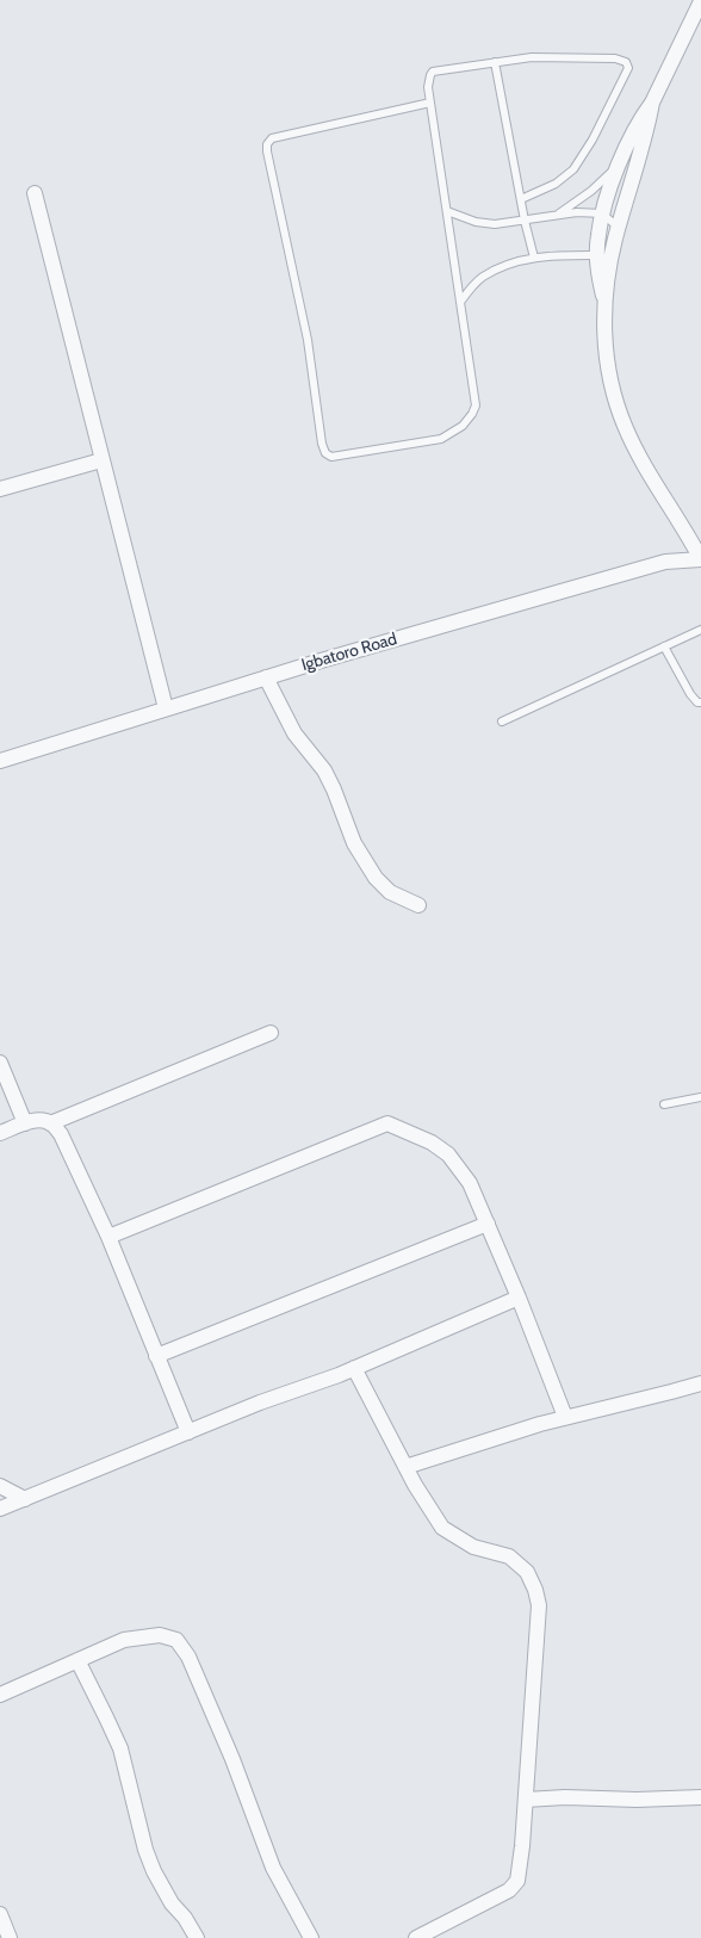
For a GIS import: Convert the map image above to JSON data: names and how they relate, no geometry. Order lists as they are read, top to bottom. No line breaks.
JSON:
{"streets":{"street":["Igbatoro Road"]}}
